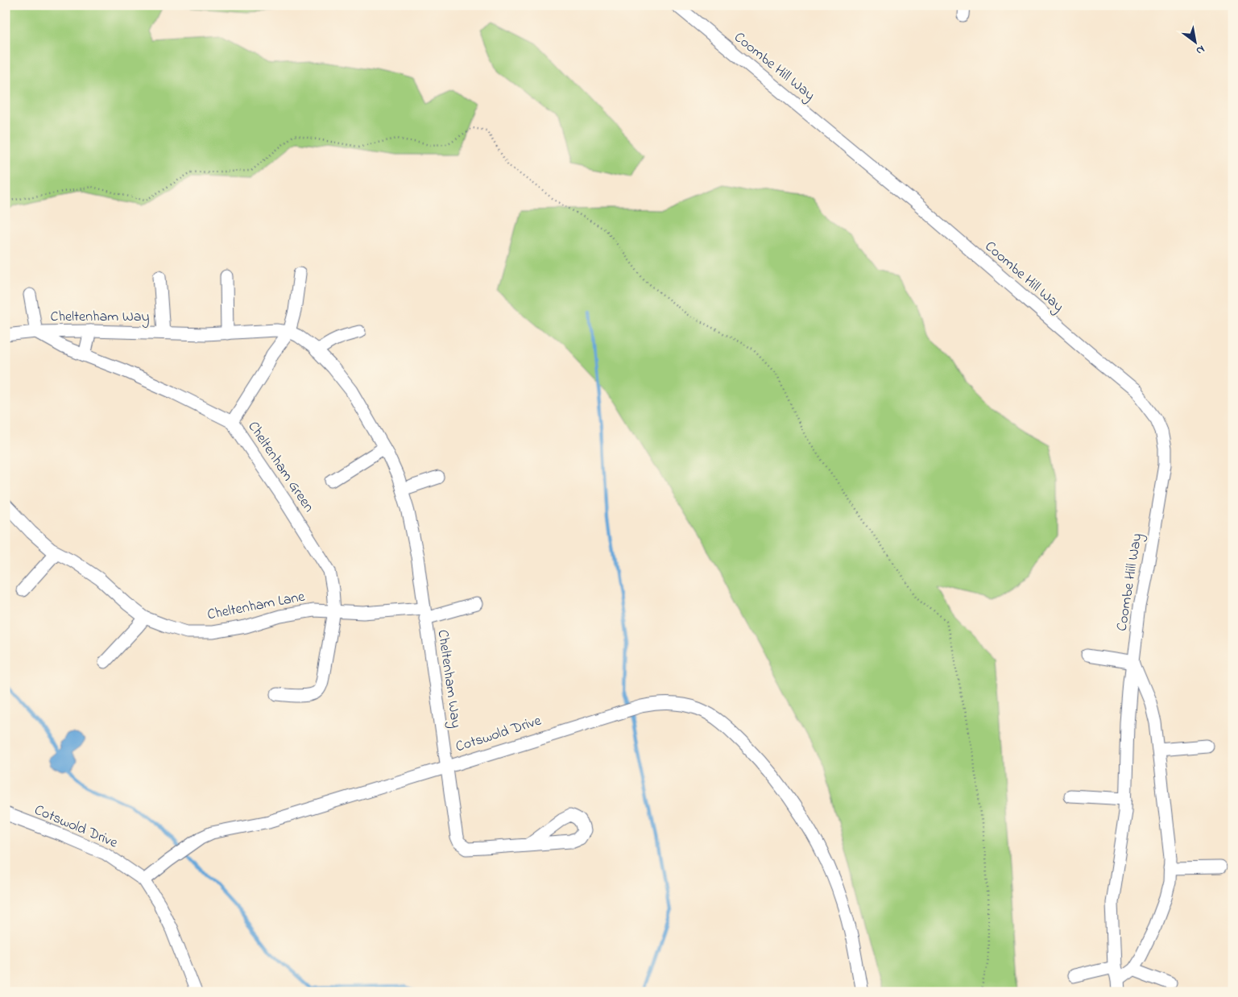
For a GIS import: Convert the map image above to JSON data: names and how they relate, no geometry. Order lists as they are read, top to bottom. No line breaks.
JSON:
{"streets":{"street":["Coombe Hill Way","Cheltenham Way","Cheltenham Green","Cheltenham Lane","Cotswold Drive"]},"crossings":[["Cheltenham Way","Cheltenham Green"],["Cheltenham Way","Cheltenham Lane"],["Cheltenham Way","Cotswold Drive"],["Cheltenham Green","Cheltenham Lane"]],"north":"bottom right"}
